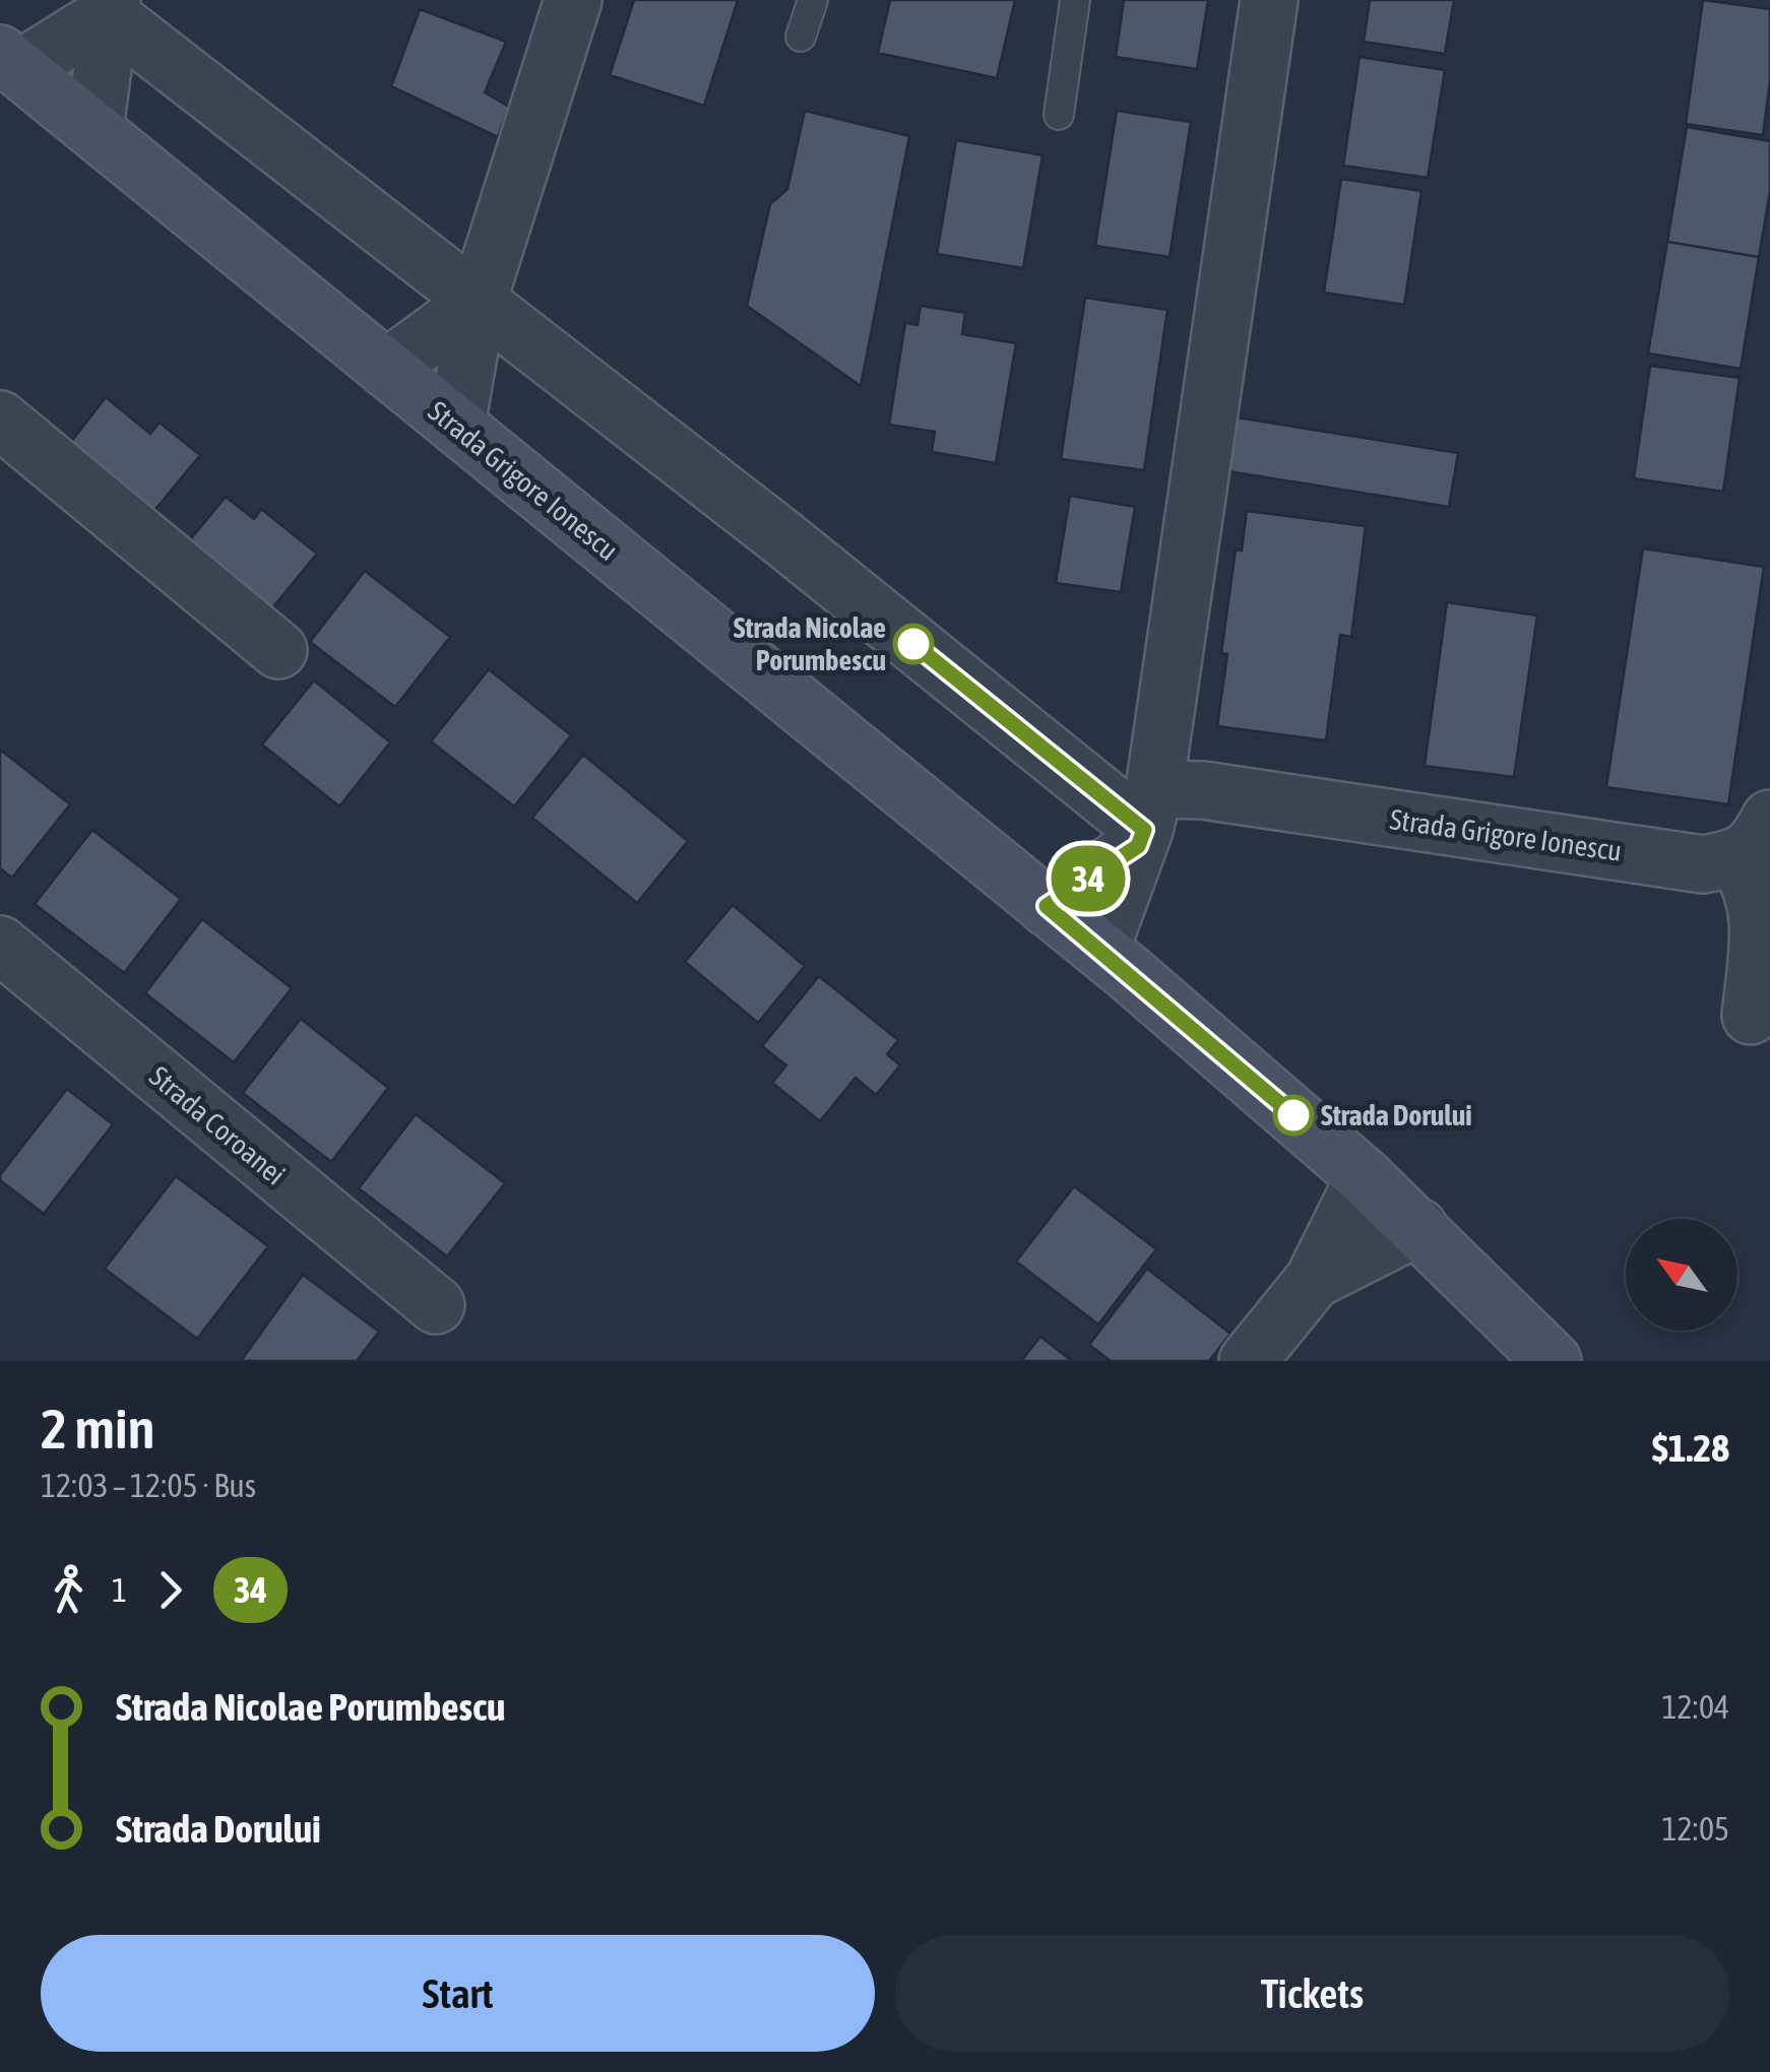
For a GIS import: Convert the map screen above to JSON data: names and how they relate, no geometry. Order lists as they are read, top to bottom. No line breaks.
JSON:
{"streets":{"main road":["Strada Grigore Ionescu"],"street":["Strada Coroanei"]},"places":["Strada Nicolae Porumbescu","Strada Dorului"],"lines":["bus line 34"],"north":"top left","page":{"on_map":"34","heading":["2 min","12:03 – 12:05 · Bus","$1.28"],"legs":["1","34"],"list":[{"name":"Strada Nicolae Porumbescu","value":"12:04"},{"name":"Strada Dorului","value":"12:05"}],"buttons":["Start","Tickets"]}}
